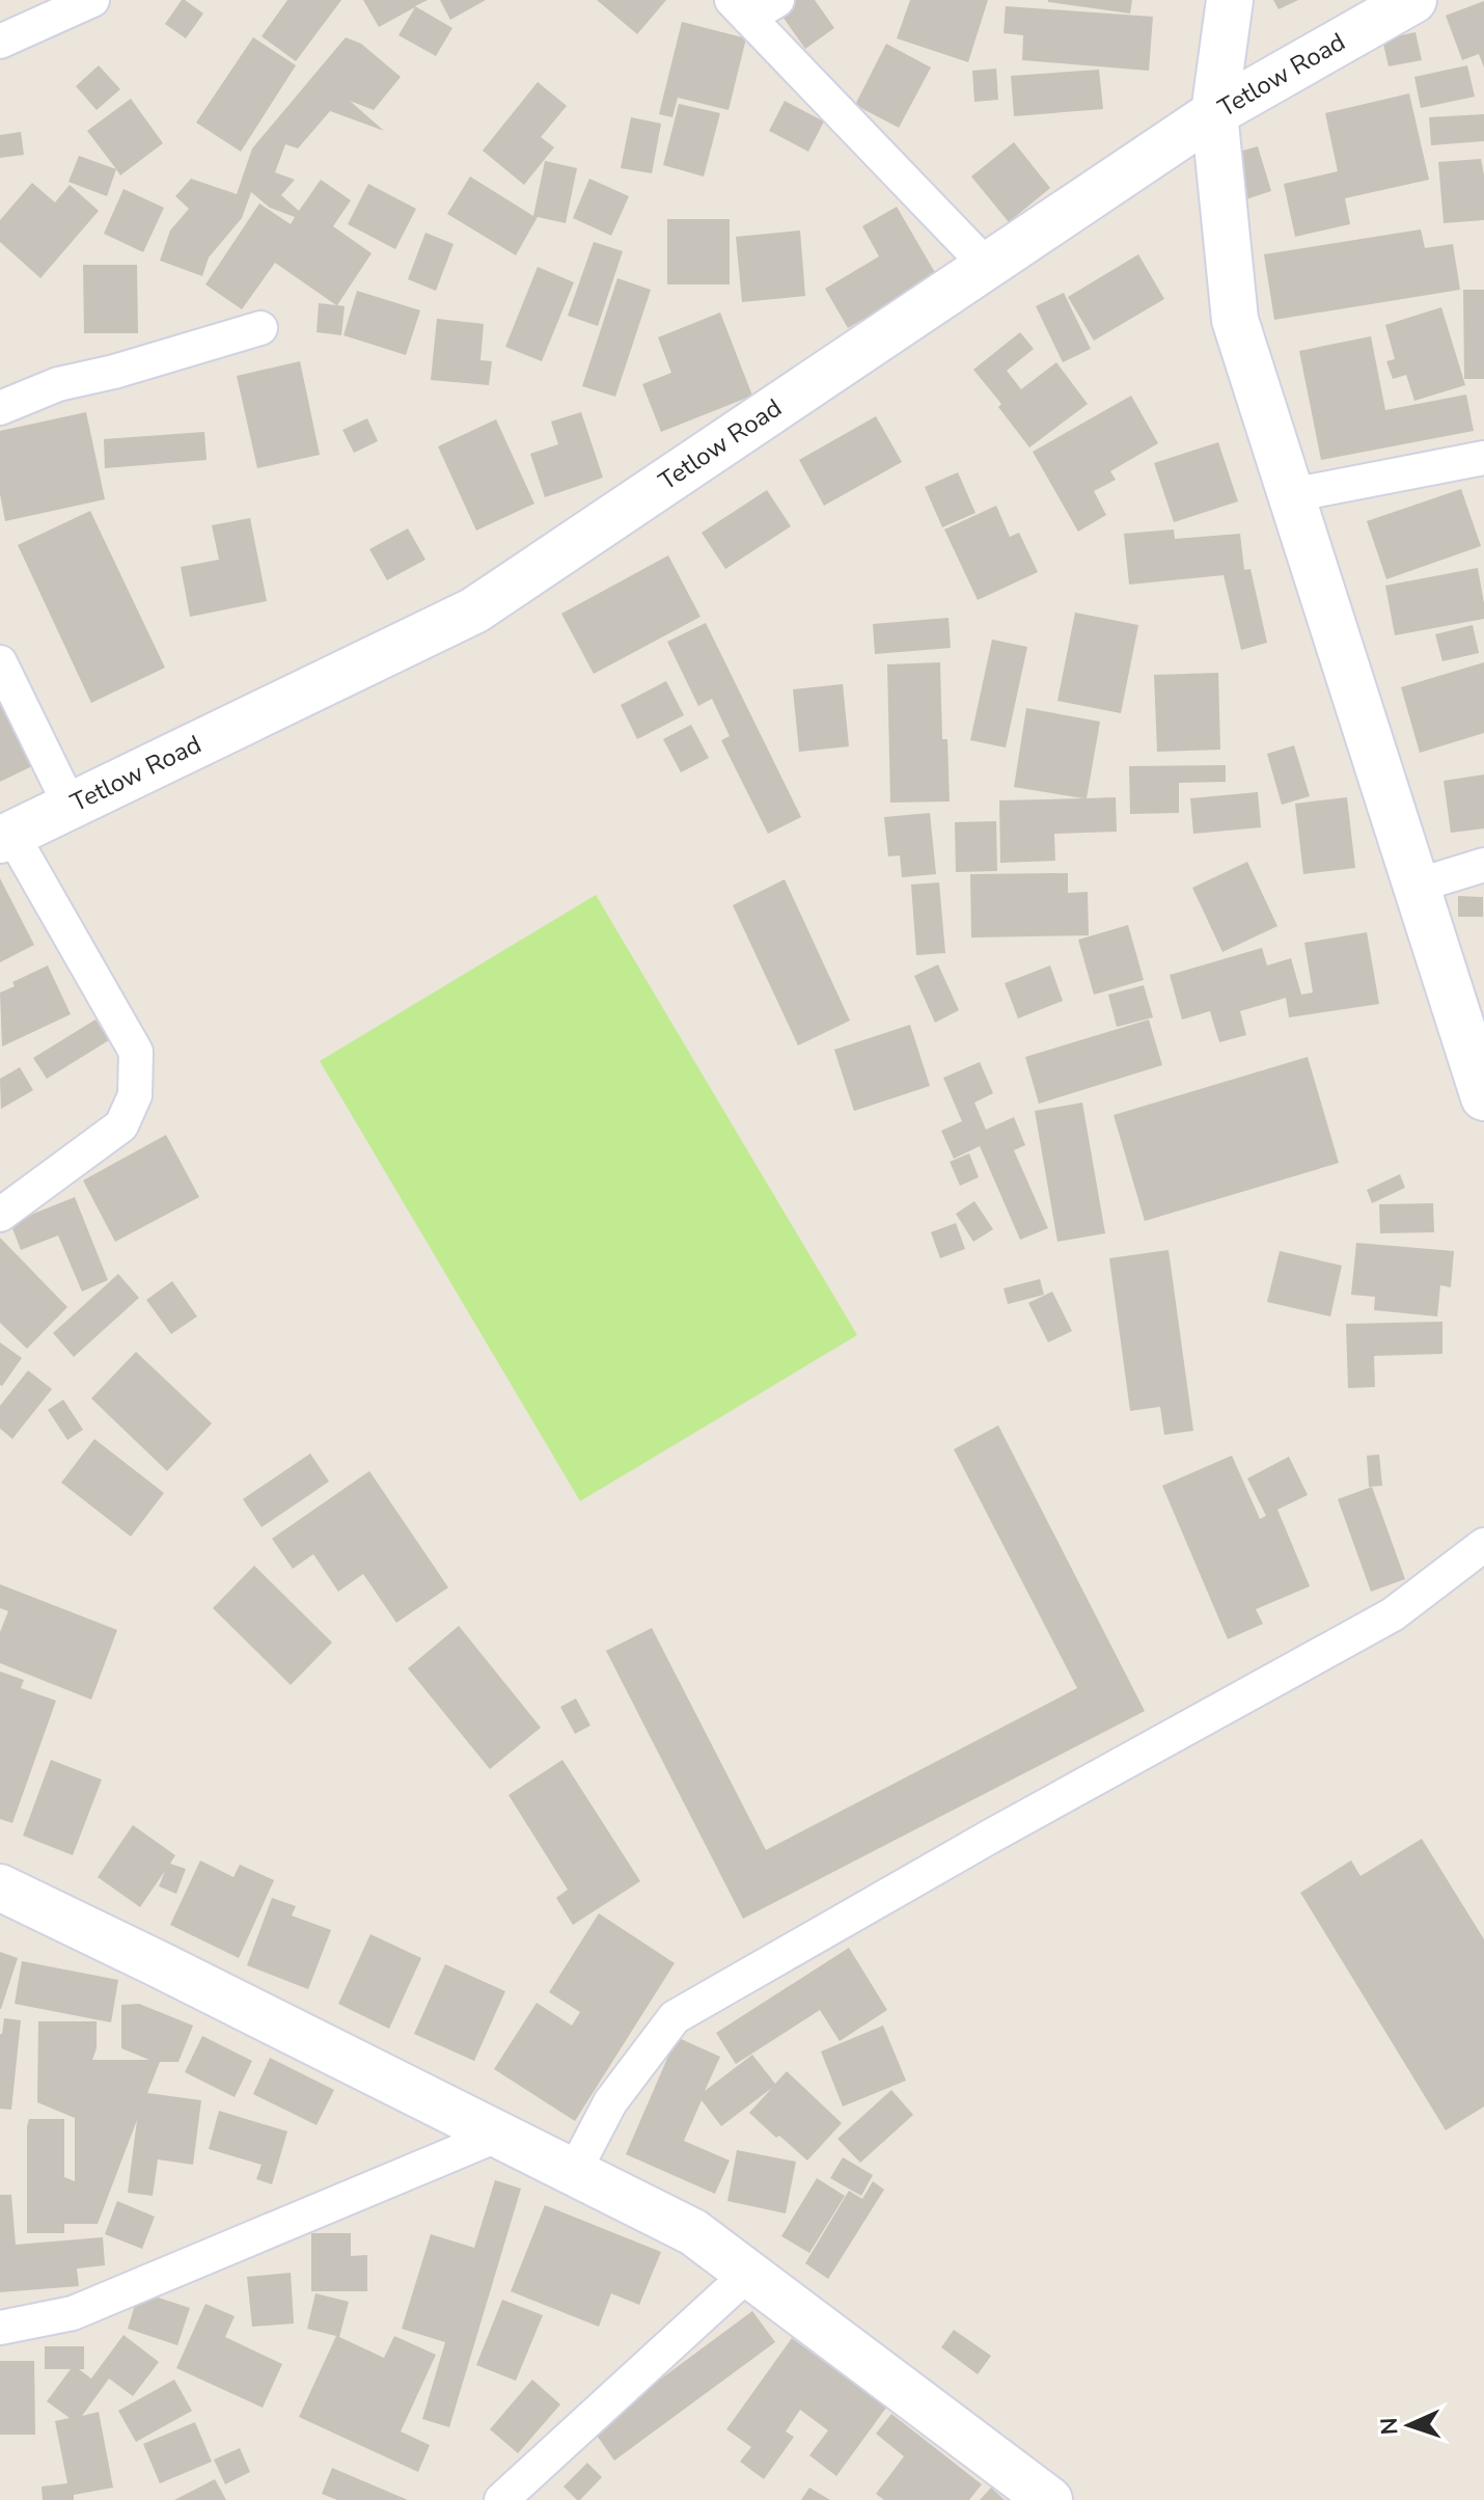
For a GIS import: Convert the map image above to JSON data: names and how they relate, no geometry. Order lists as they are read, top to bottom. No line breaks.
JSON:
{"streets":{"street":["Tetlow Road"]},"north":"left"}
